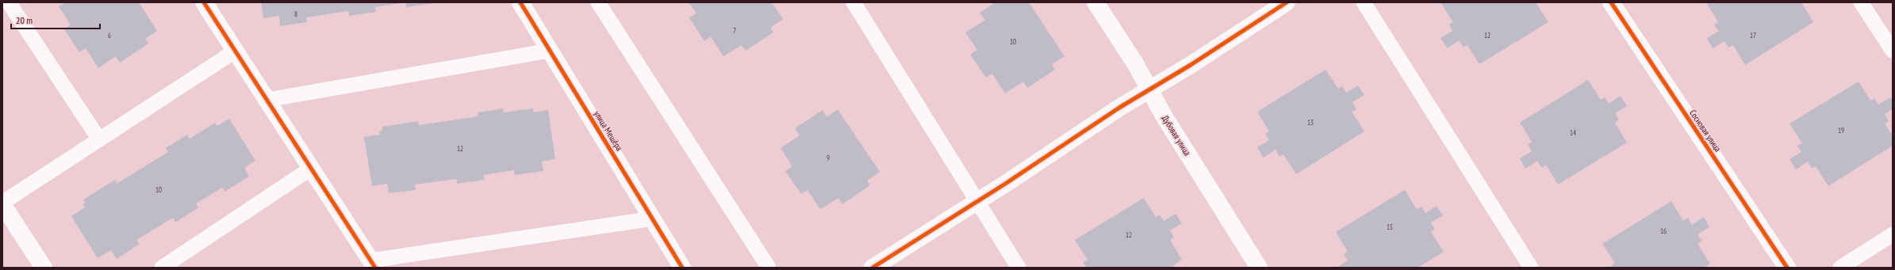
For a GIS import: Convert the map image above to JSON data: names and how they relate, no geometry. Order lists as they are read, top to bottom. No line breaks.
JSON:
{"streets":{"street":["улица Мещёра","Сосновая улица","Дубовая улица"]},"house_numbers":["8","7","6","12","17","10","13","19","14","12","9","10","15","16","12"],"scale_bar":"20 m"}
